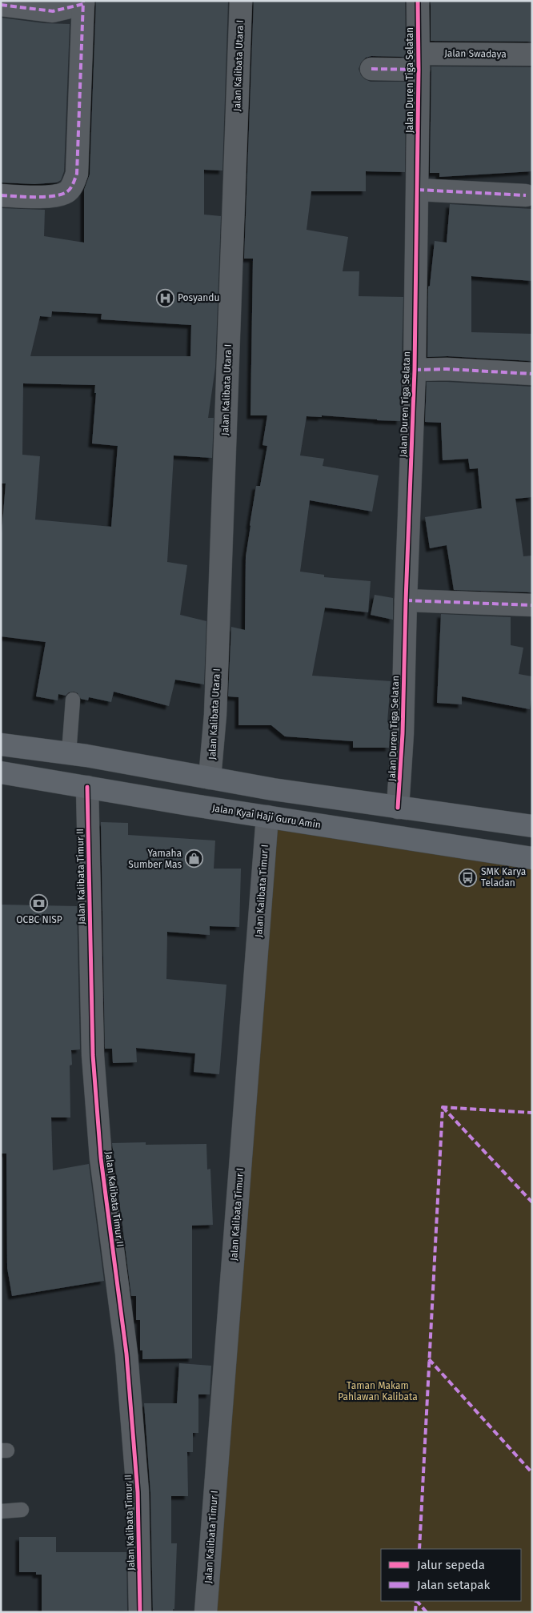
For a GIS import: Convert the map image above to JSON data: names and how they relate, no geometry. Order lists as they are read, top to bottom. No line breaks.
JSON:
{"streets":{"main road":["Jalan Kyai Haji Guru Amin"],"street":["Jalan Swadaya","Jalan Kalibata Utara I","Jalan Duren Tiga Selatan","Jalan Kalibata Timur II","Jalan Kalibata Timur I"]},"crossings":[["Jalan Swadaya","Jalan Duren Tiga Selatan"],["Jalan Kyai Haji Guru Amin","Jalan Kalibata Timur II"],["Jalan Kyai Haji Guru Amin","Jalan Kalibata Timur I"]],"parks":["Taman Makam Pahlawan Kalibata"],"places":{"hospital":["Posyandu"],"shop":["Yamaha Sumber Mas"],"bus stop":["SMK Karya Teladan"],"bank":["OCBC NISP"]},"legend":["Jalur sepeda","Jalan setapak"]}
